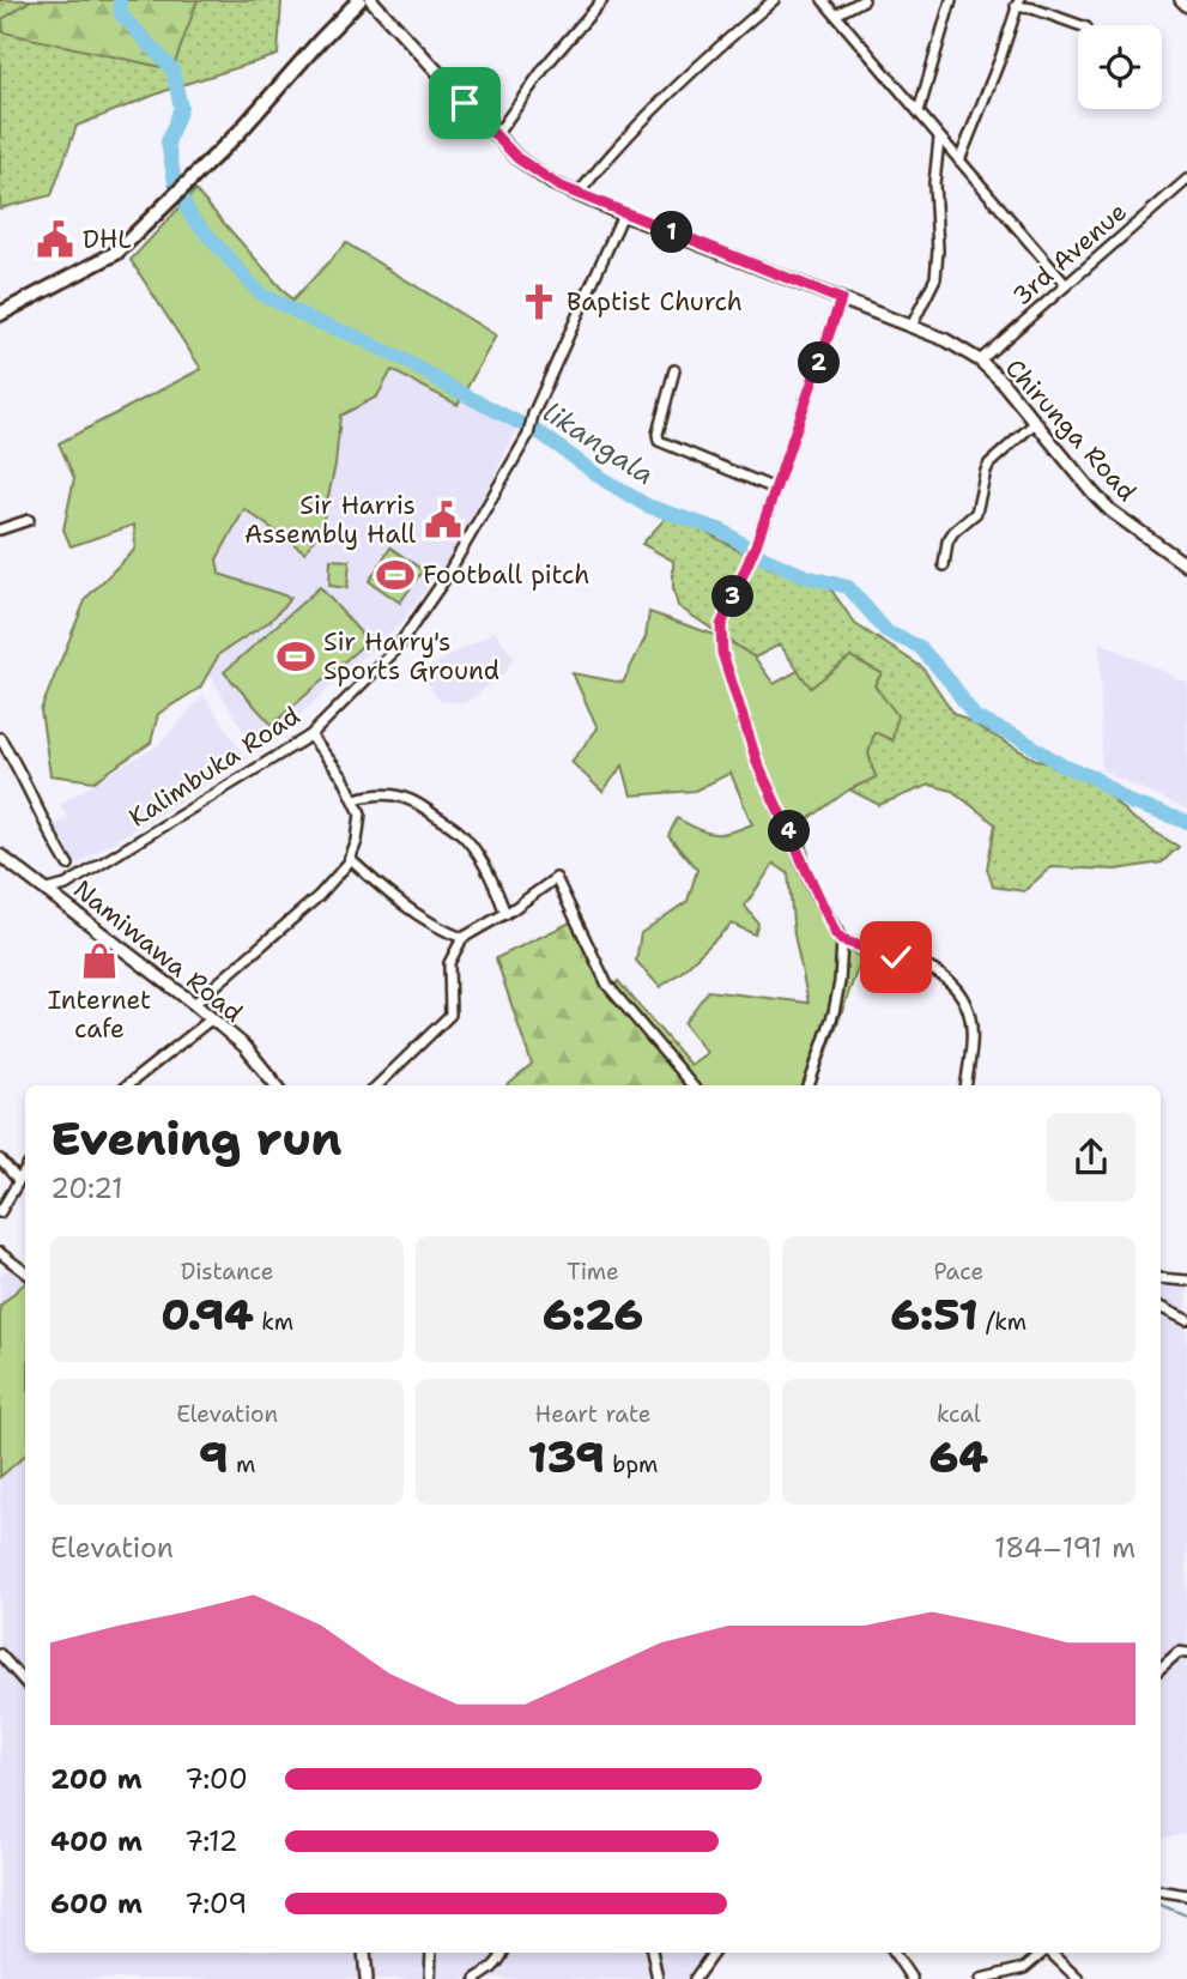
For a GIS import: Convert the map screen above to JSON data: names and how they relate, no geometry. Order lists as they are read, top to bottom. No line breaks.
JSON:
{"streets":{"street":["3rd Avenue","Chirunga Road","Kalimbuka Road","Namiwawa Road"]},"crossings":[["3rd Avenue","Chirunga Road"],["Chirunga Road","Kalimbuka Road"],["Kalimbuka Road","Namiwawa Road"]],"water":["likangala"],"places":{"public building":["DHL","Sir Harris Assembly Hall"],"church":["Baptist Church"],"sports":["Football pitch","Sir Harry's Sports Ground"],"shop":["Internet cafe"]},"page":{"pins":["1","2","3","4"],"heading":["Evening run","20:21"],"stats":[["Distance","0.94 km"],["Time","6:26"],["Pace","6:51 /km"],["Elevation","9 m"],["Heart rate","139 bpm"],["kcal","64"]],"chart":["Elevation","184–191 m"],"list":[{"name":"200 m","note":"7:00"},{"name":"400 m","note":"7:12"},{"name":"600 m","note":"7:09"}]}}
